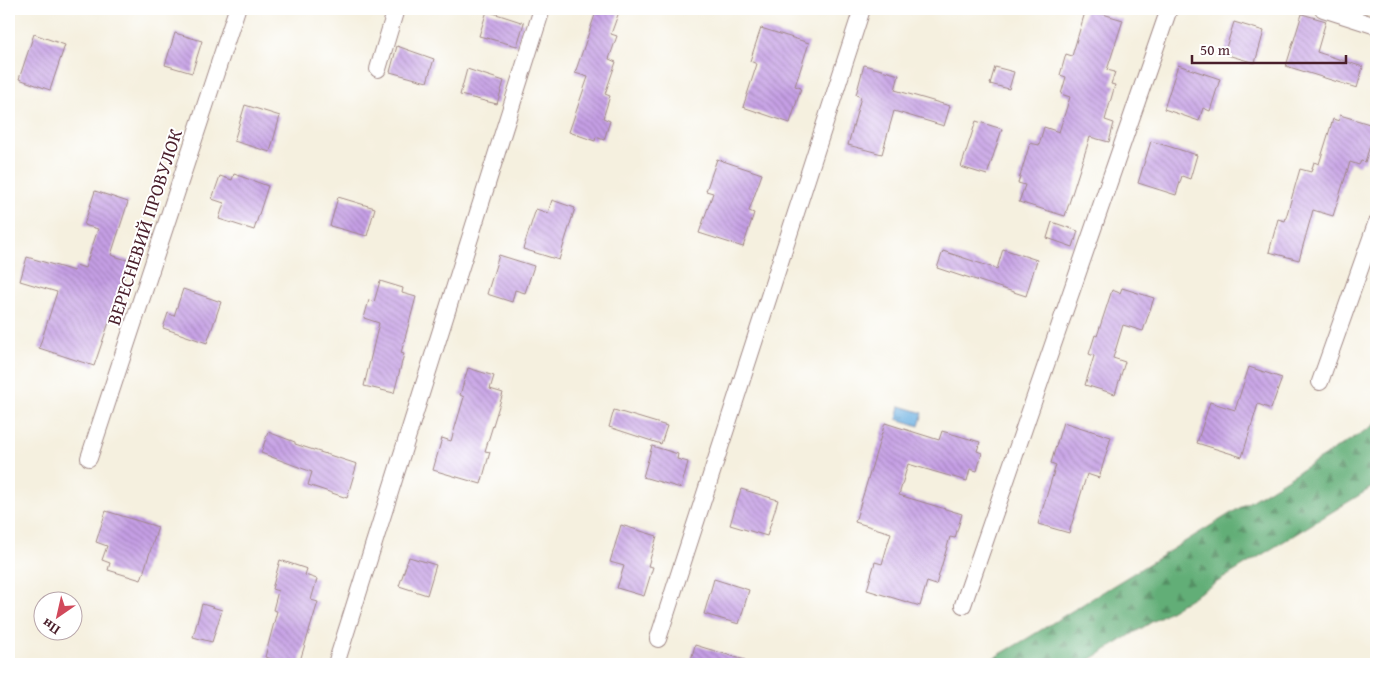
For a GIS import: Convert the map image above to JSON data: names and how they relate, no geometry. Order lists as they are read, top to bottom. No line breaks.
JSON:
{"streets":{"street":["ВЕРЕСНЕВИЙ ПРОВУЛОК"]},"scale_bar":"50 m","north":"bottom left"}
